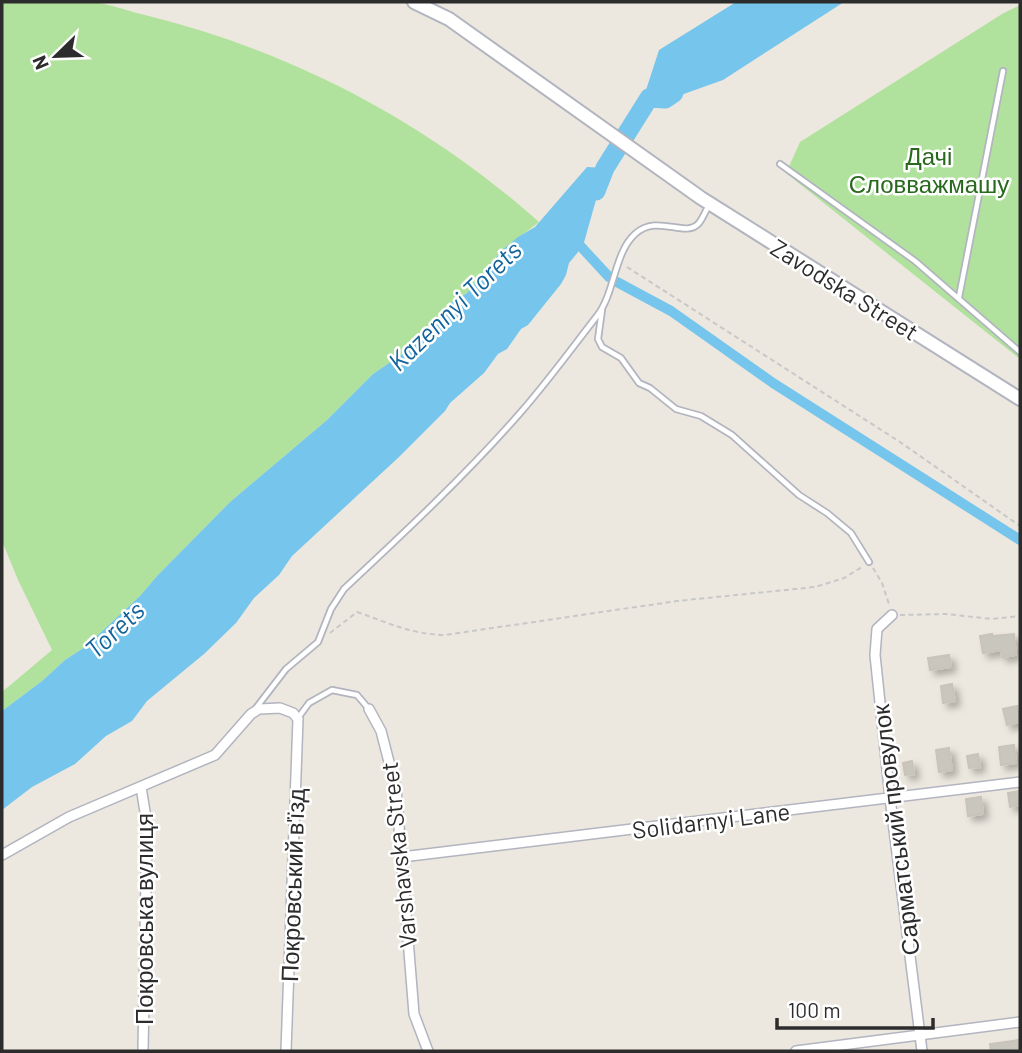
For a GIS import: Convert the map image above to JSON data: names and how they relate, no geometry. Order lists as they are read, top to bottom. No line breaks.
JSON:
{"streets":{"street":["Zavodska Street","Solidarnyi Lane","Сарматський провулок","Varshavska Street","Покровський в'їзд","Покровська вулиця"]},"crossings":[["Solidarnyi Lane","Сарматський провулок"],["Solidarnyi Lane","Varshavska Street"],["Varshavska Street","Покровський в'їзд"]],"water":["Kazennyi Torets","Torets"],"parks":["Дачі Словважмашу"],"scale_bar":"100 m","north":"bottom left"}
